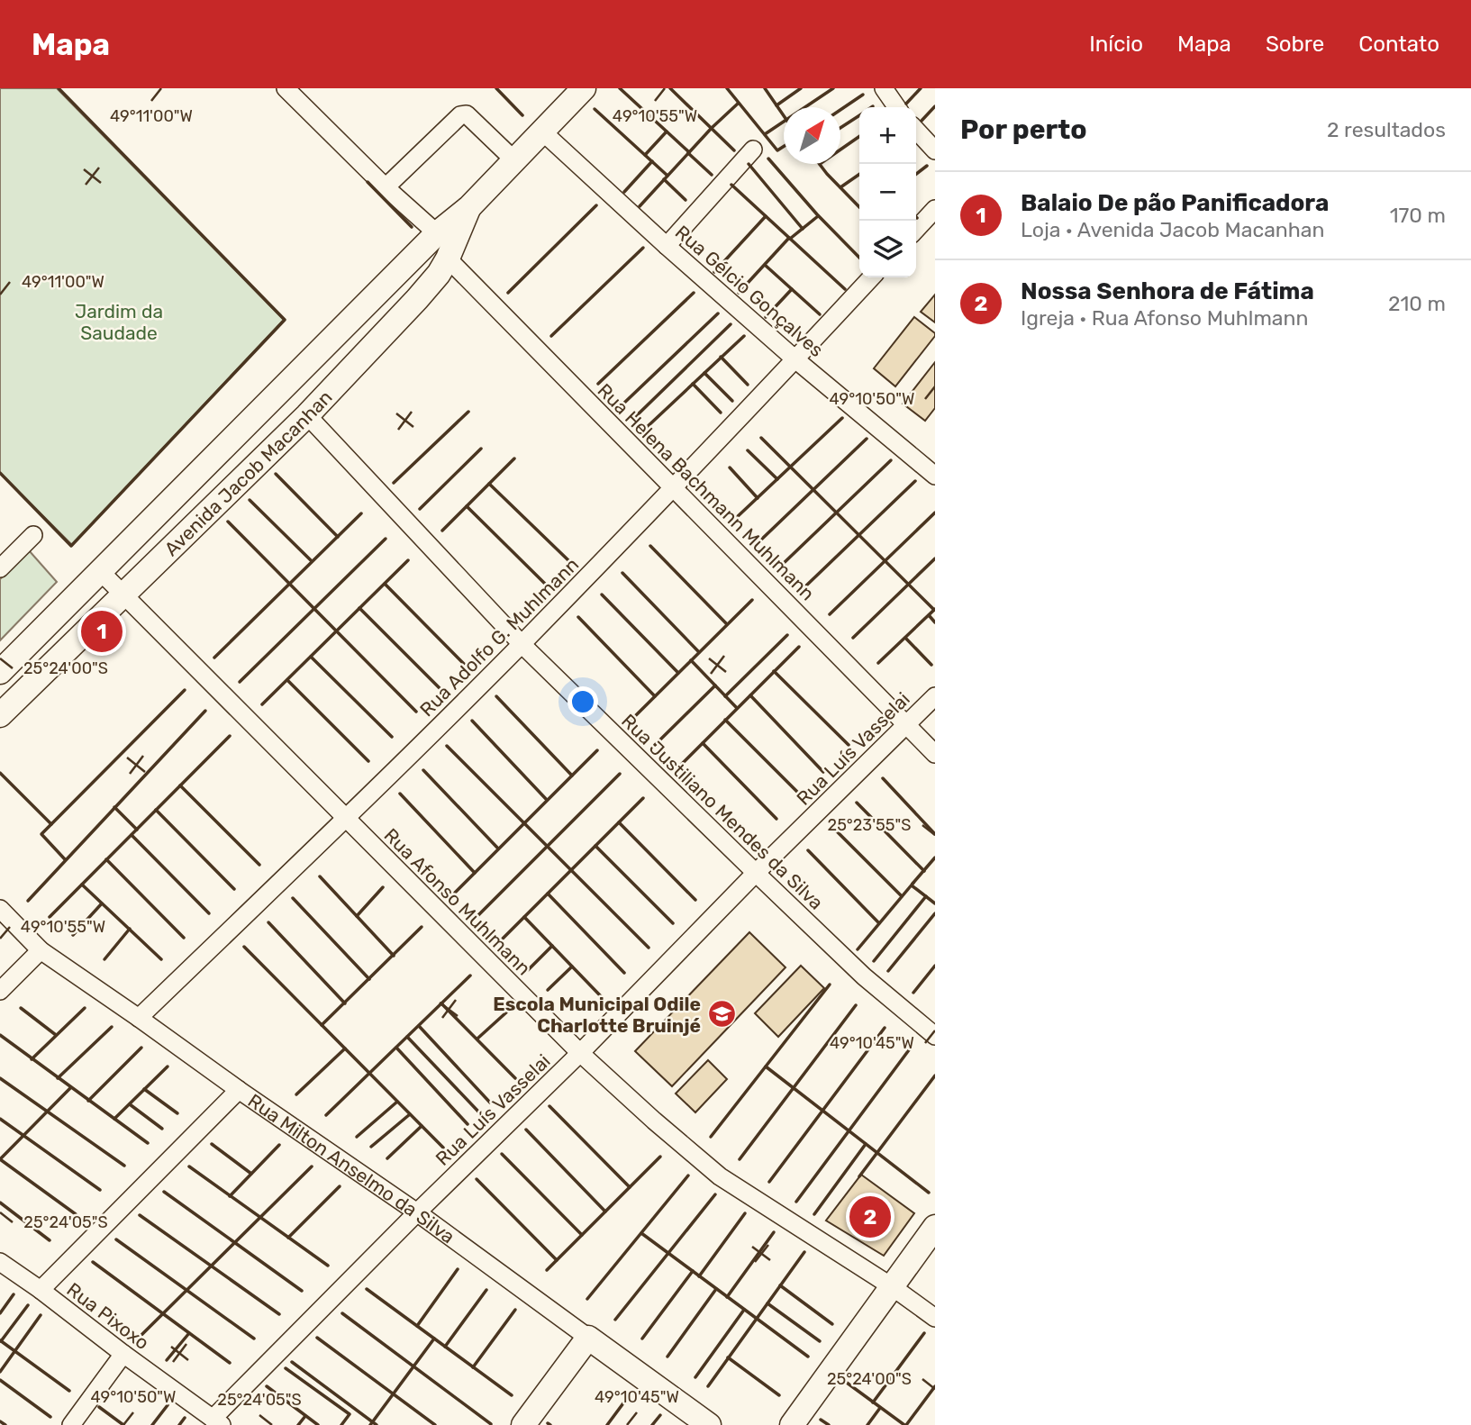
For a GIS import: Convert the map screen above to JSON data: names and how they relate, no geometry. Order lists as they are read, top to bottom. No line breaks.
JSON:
{"streets":{"main road":["Avenida Jacob Macanhan","Rua Milton Anselmo da Silva"],"street":["Rua Gélcio Gonçalves","Rua Helena Bachmann Muhlmann","Rua Adolfo G. Muhlmann","Rua Luís Vasselai","Rua Justiliano Mendes da Silva","Rua Afonso Muhlmann","Rua Pixoxo"]},"crossings":[["Rua Gélcio Gonçalves","Avenida Jacob Macanhan"],["Rua Gélcio Gonçalves","Rua Adolfo G. Muhlmann"],["Avenida Jacob Macanhan","Rua Helena Bachmann Muhlmann"],["Avenida Jacob Macanhan","Rua Justiliano Mendes da Silva"],["Avenida Jacob Macanhan","Rua Afonso Muhlmann"],["Rua Helena Bachmann Muhlmann","Rua Adolfo G. Muhlmann"],["Rua Helena Bachmann Muhlmann","Rua Luís Vasselai"],["Rua Adolfo G. Muhlmann","Rua Justiliano Mendes da Silva"],["Rua Adolfo G. Muhlmann","Rua Afonso Muhlmann"],["Rua Adolfo G. Muhlmann","Rua Milton Anselmo da Silva"],["Rua Luís Vasselai","Rua Justiliano Mendes da Silva"],["Rua Luís Vasselai","Rua Afonso Muhlmann"],["Rua Luís Vasselai","Rua Milton Anselmo da Silva"],["Rua Luís Vasselai","Rua Pixoxo"]],"parks":["Jardim da Saudade"],"places":{"school or university":["Escola Municipal Odile Charlotte Bruinjé"]},"north":"top right","page":{"header":"Mapa","nav":["Início","Mapa","Sobre","Contato"],"heading":["Por perto","2 resultados"],"map_buttons":["+","−"],"list":[{"mark":"1","name":"Balaio De pão Panificadora","note":"Loja · Avenida Jacob Macanhan","value":"170 m"},{"mark":"2","name":"Nossa Senhora de Fátima","note":"Igreja · Rua Afonso Muhlmann","value":"210 m"}],"pins":["1","2"]},"coordinates":["49°11'00\"W","49°10'55\"W","49°10'50\"W","25°24'00\"S","25°23'55\"S","49°10'45\"W","25°24'05\"S"]}
